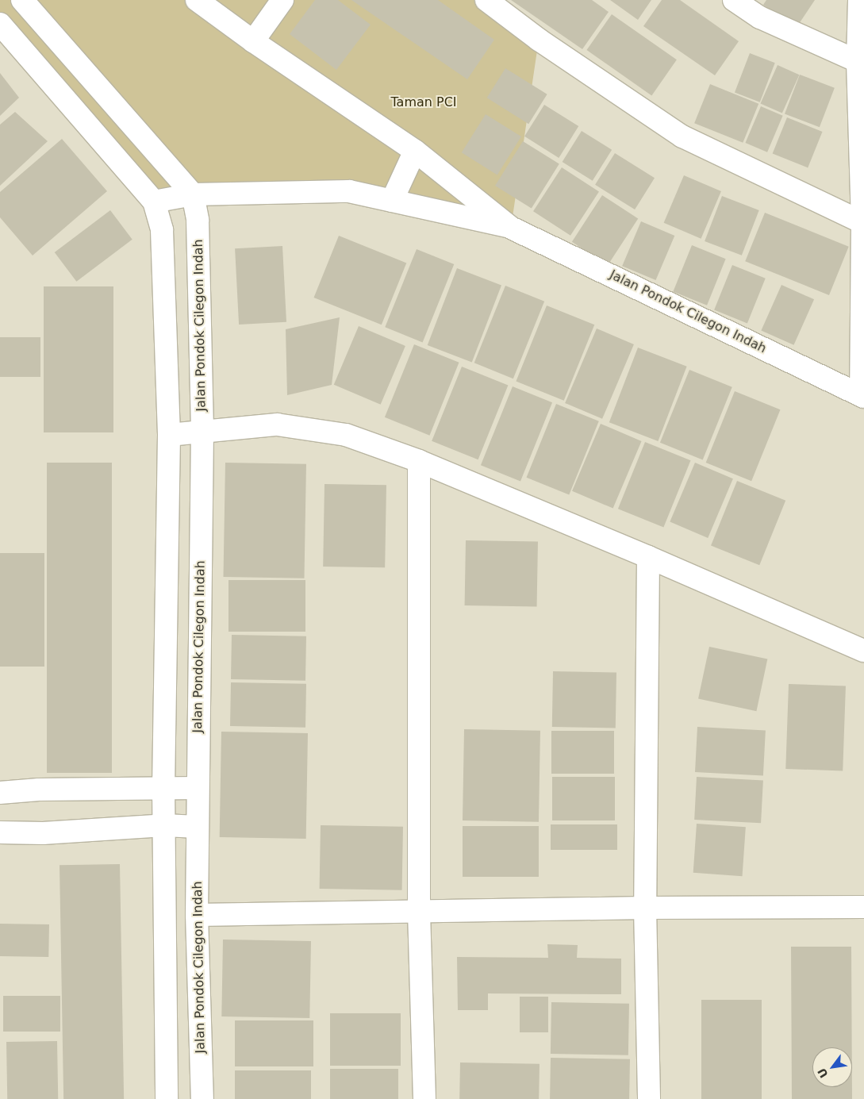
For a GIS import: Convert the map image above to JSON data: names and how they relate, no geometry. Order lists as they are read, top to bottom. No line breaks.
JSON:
{"streets":{"street":["Jalan Pondok Cilegon Indah"]},"parks":["Taman PCI"],"north":"bottom left"}
